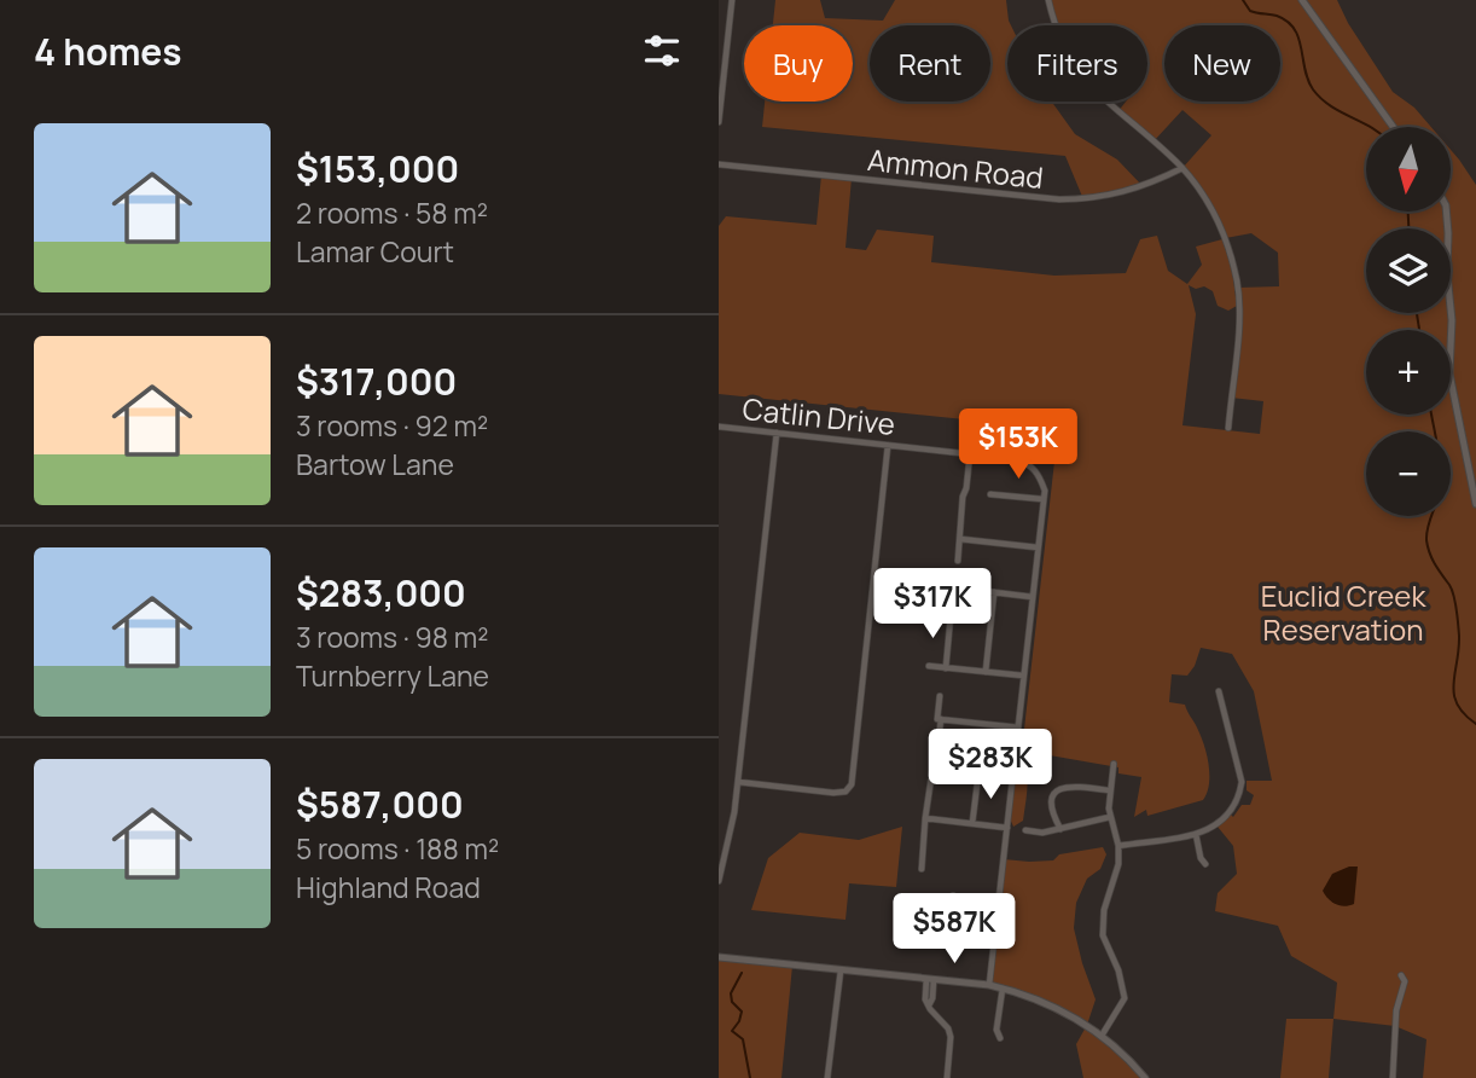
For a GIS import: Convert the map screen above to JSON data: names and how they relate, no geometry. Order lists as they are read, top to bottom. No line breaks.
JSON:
{"streets":{"street":["Ammon Road","Catlin Drive"]},"parks":["Euclid Creek Reservation"],"north":"bottom","page":{"heading":"4 homes","chip":["Buy","Rent","Filters","New"],"list":[{"name":"$153,000","note":"2 rooms · 58 m² · Lamar Court"},{"name":"$317,000","note":"3 rooms · 92 m² · Bartow Lane"},{"name":"$283,000","note":"3 rooms · 98 m² · Turnberry Lane"},{"name":"$587,000","note":"5 rooms · 188 m² · Highland Road"}],"map_buttons":["+","−"],"price":["$153K","$317K","$283K","$587K"]}}
